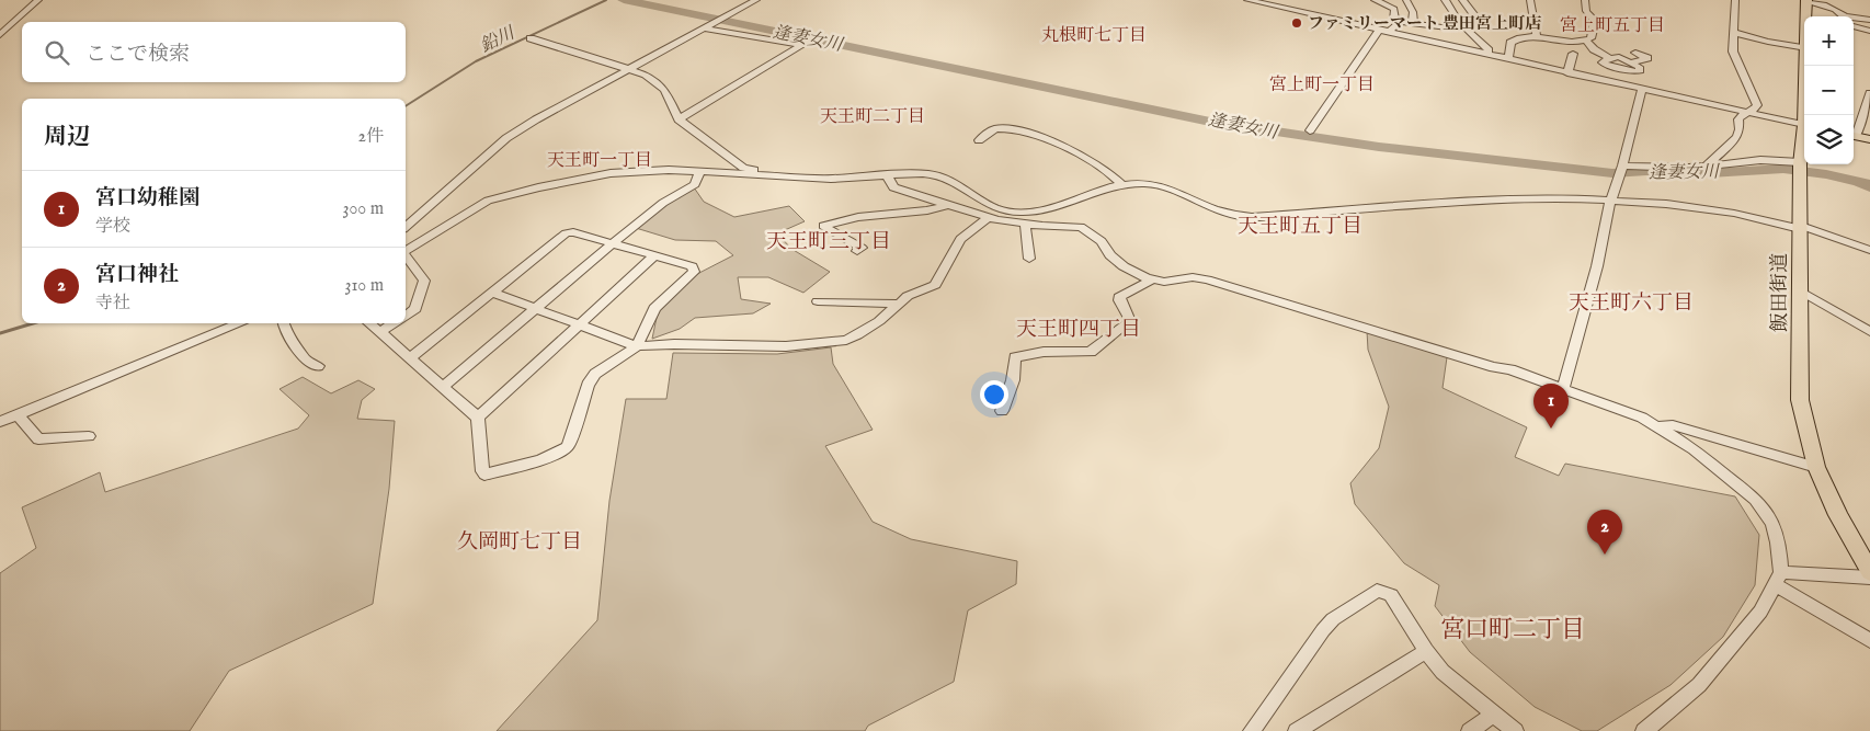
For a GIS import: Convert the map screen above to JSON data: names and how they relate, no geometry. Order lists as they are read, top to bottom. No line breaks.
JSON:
{"streets":{"main road":["飯田街道"]},"districts":["宮上町五丁目","丸根町七丁目","宮上町一丁目","天王町二丁目","天王町一丁目","天王町五丁目","天王町三丁目","天王町六丁目","天王町四丁目","久岡町七丁目","宮口町二丁目"],"water":["逢妻女川","鉛川"],"places":["ファミリーマート 豊田宮上町店"],"page":{"map_buttons":["+","−"],"search":"ここで検索","heading":["周辺","2件"],"list":[{"mark":"1","name":"宮口幼稚園","note":"学校","value":"300 m"},{"mark":"2","name":"宮口神社","note":"寺社","value":"310 m"}],"pins":["1","2"]}}
